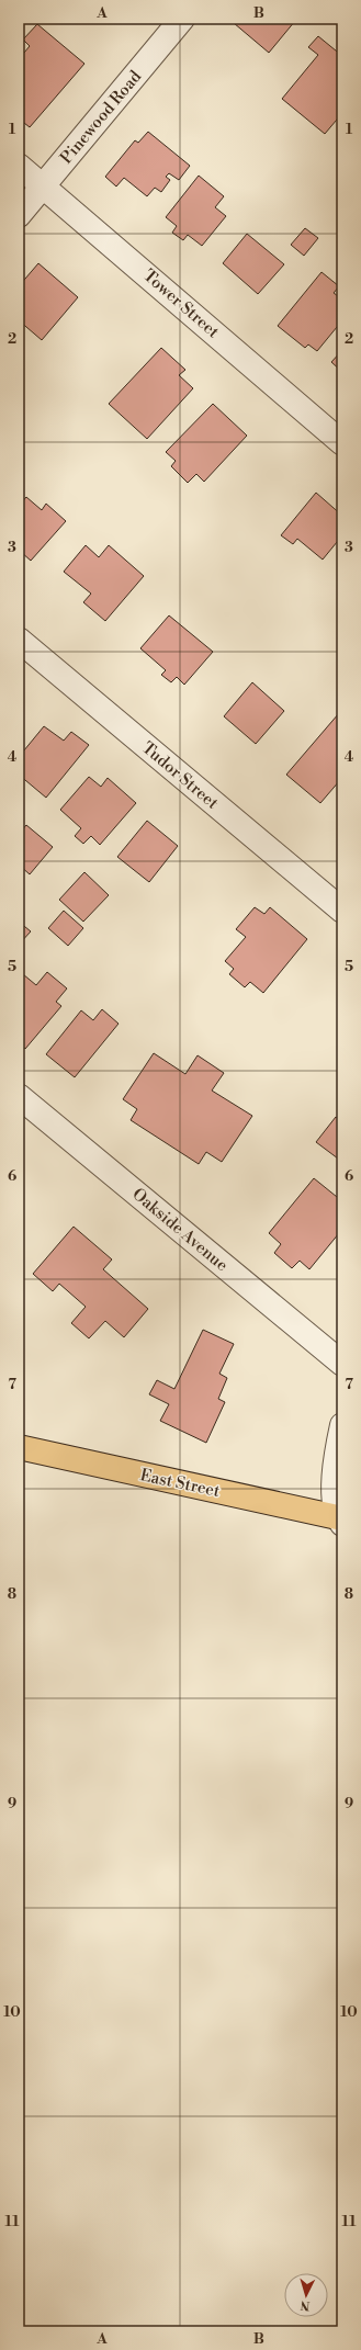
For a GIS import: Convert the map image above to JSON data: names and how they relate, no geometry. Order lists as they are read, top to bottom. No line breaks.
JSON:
{"streets":{"main road":["East Street"],"street":["Pinewood Road","Tower Street","Tudor Street","Oakside Avenue"]},"crossings":[["Pinewood Road","Tower Street"]],"north":"bottom","grid":{"columns":["A","B"],"rows":["1","2","3","4","5","6","7","8","9","10","11"]}}
